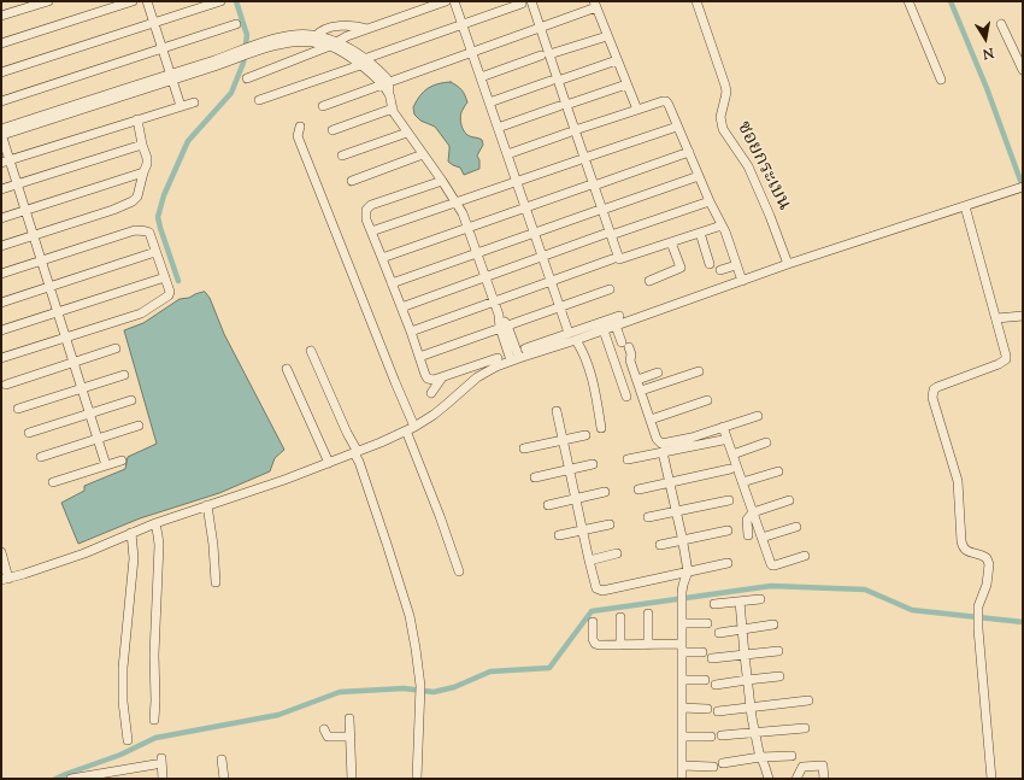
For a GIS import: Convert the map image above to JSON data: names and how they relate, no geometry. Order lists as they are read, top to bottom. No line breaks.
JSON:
{"streets":{"street":["ซอยกระเบน"]},"north":"bottom"}
